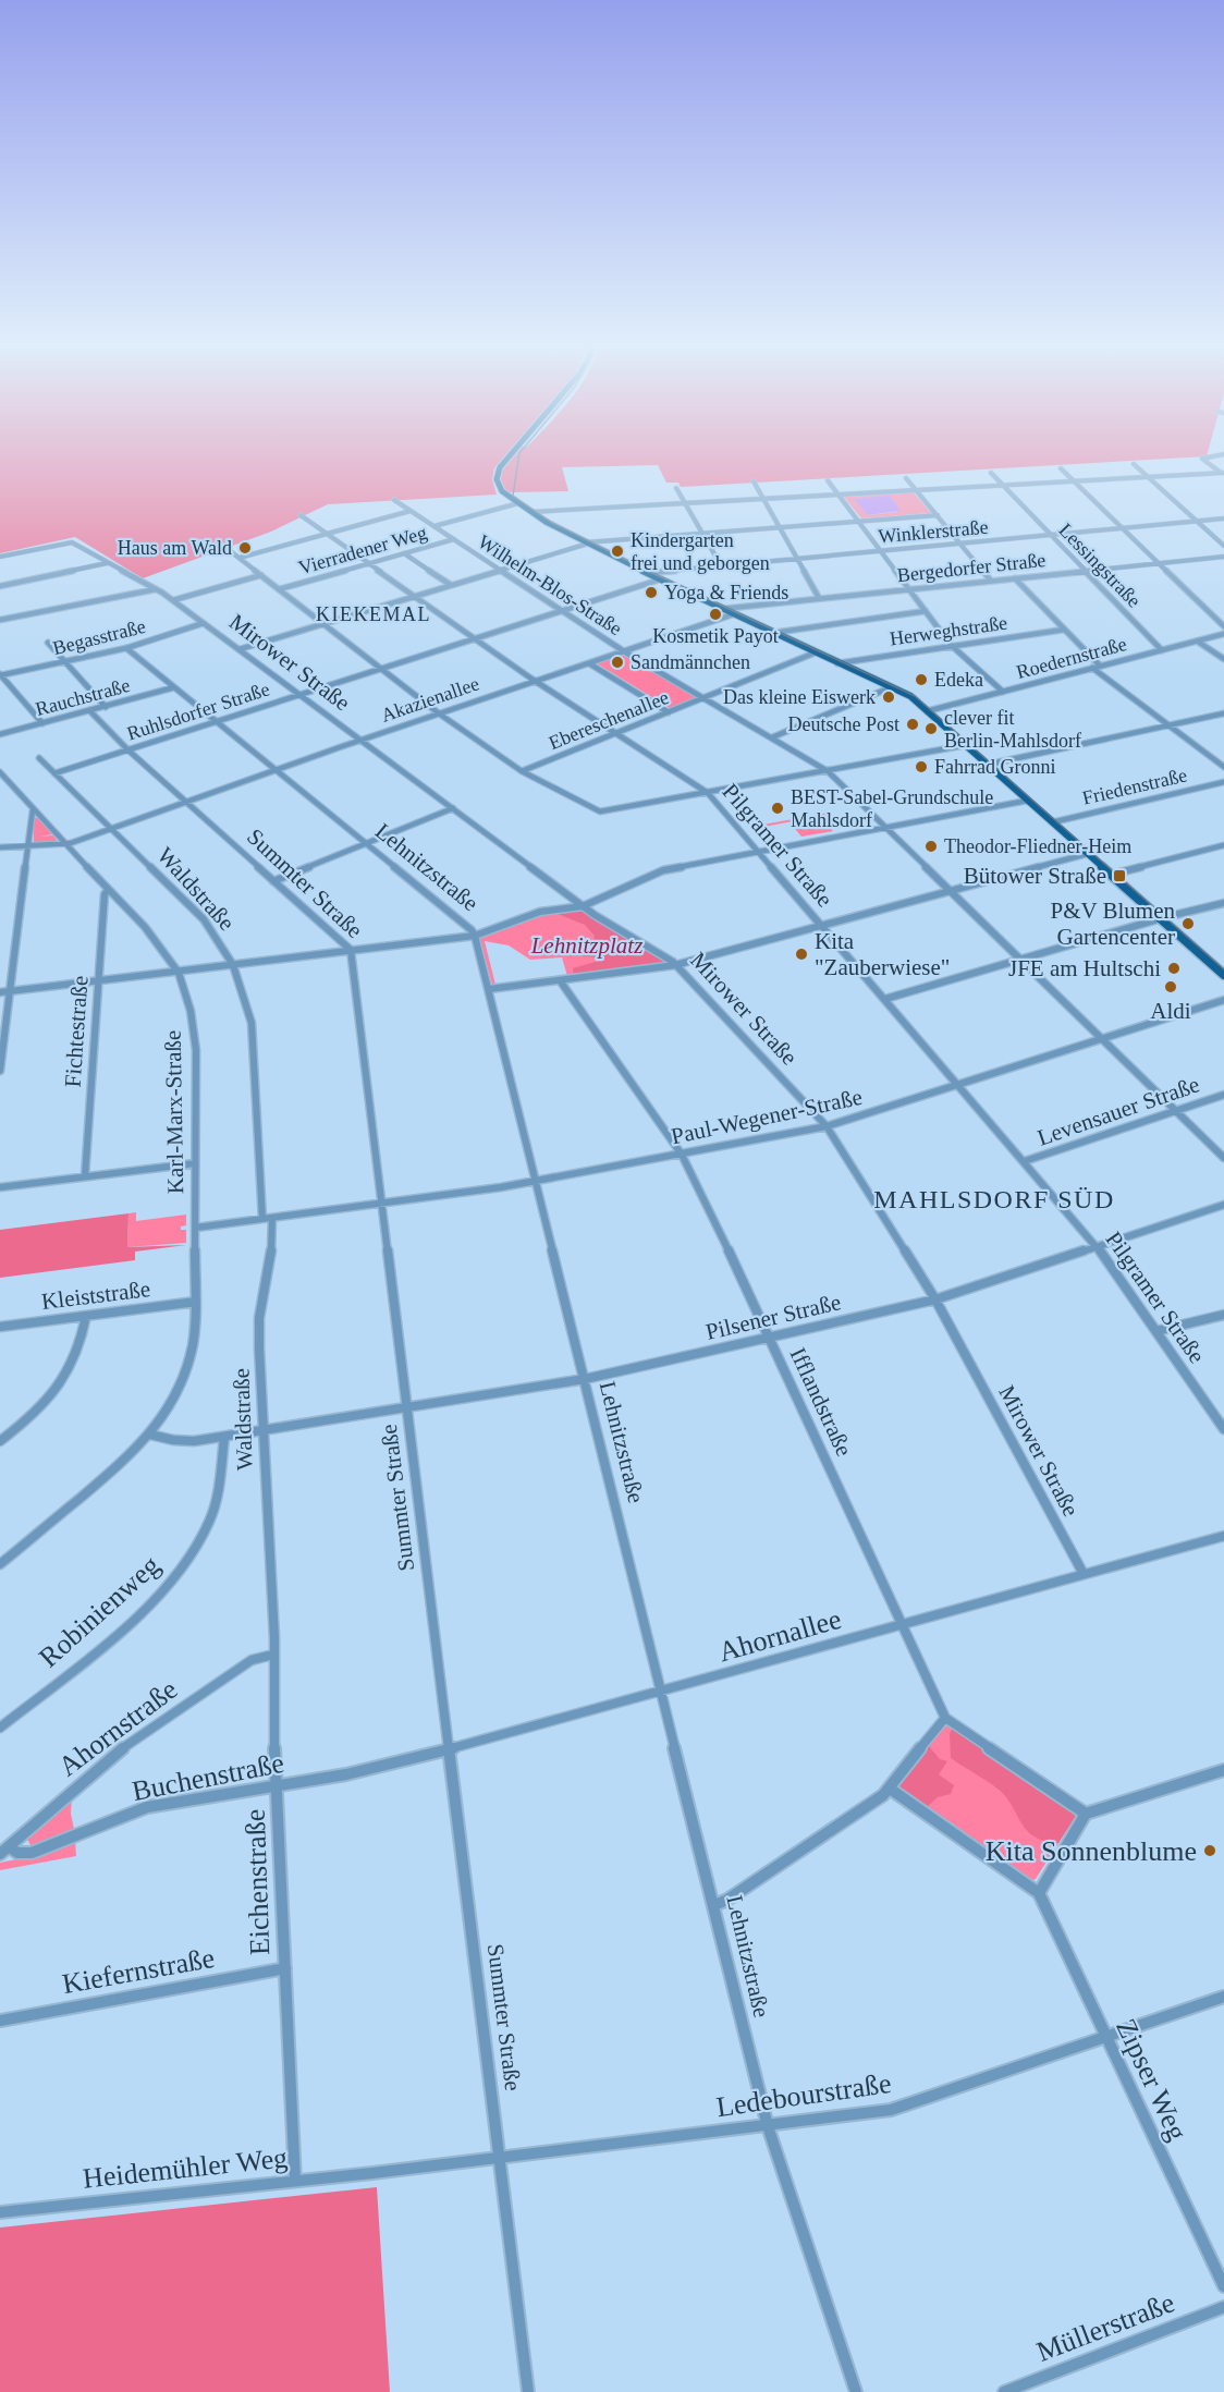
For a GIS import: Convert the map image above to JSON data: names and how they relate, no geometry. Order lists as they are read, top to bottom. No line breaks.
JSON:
{"streets":{"street":["Winklerstraße","Vierradener Weg","Lessingstraße","Bergedorfer Straße","Wilhelm-Blos-Straße","Herweghstraße","Begasstraße","Roedernstraße","Mirower Straße","Rauchstraße","Akazienallee","Ruhlsdorfer Straße","Ebereschenallee","Friedenstraße","Pilgramer Straße","Lehnitzstraße","Summter Straße","Waldstraße","Fichtestraße","Levensauer Straße","Karl-Marx-Straße","Paul-Wegener-Straße","Kleiststraße","Pilsener Straße","Ifflandstraße","Robinienweg","Ahornallee","Ahornstraße","Buchenstraße","Eichenstraße","Kiefernstraße","Zipser Weg","Ledebourstraße","Heidemühler Weg","Müllerstraße"]},"crossings":[["Winklerstraße","Lessingstraße"],["Vierradener Weg","Wilhelm-Blos-Straße"],["Vierradener Weg","Pilgramer Straße"],["Lessingstraße","Bergedorfer Straße"],["Lessingstraße","Roedernstraße"],["Wilhelm-Blos-Straße","Akazienallee"],["Wilhelm-Blos-Straße","Ruhlsdorfer Straße"],["Wilhelm-Blos-Straße","Ebereschenallee"],["Wilhelm-Blos-Straße","Levensauer Straße"],["Wilhelm-Blos-Straße","Paul-Wegener-Straße"],["Begasstraße","Mirower Straße"],["Begasstraße","Lehnitzstraße"],["Mirower Straße","Akazienallee"],["Mirower Straße","Ruhlsdorfer Straße"],["Mirower Straße","Paul-Wegener-Straße"],["Mirower Straße","Pilsener Straße"],["Mirower Straße","Ahornallee"],["Rauchstraße","Lehnitzstraße"],["Rauchstraße","Summter Straße"],["Akazienallee","Pilgramer Straße"],["Akazienallee","Lehnitzstraße"],["Akazienallee","Summter Straße"],["Akazienallee","Waldstraße"],["Akazienallee","Karl-Marx-Straße"],["Ruhlsdorfer Straße","Pilgramer Straße"],["Ruhlsdorfer Straße","Lehnitzstraße"],["Ruhlsdorfer Straße","Summter Straße"],["Ruhlsdorfer Straße","Waldstraße"],["Ebereschenallee","Pilgramer Straße"],["Pilgramer Straße","Levensauer Straße"],["Pilgramer Straße","Paul-Wegener-Straße"],["Pilgramer Straße","Pilsener Straße"],["Lehnitzstraße","Paul-Wegener-Straße"],["Lehnitzstraße","Pilsener Straße"],["Lehnitzstraße","Ahornallee"],["Lehnitzstraße","Ledebourstraße"],["Summter Straße","Paul-Wegener-Straße"],["Summter Straße","Pilsener Straße"],["Summter Straße","Ahornallee"],["Summter Straße","Ledebourstraße"],["Waldstraße","Paul-Wegener-Straße"],["Waldstraße","Pilsener Straße"],["Waldstraße","Eichenstraße"],["Fichtestraße","Karl-Marx-Straße"],["Karl-Marx-Straße","Paul-Wegener-Straße"],["Karl-Marx-Straße","Kleiststraße"],["Karl-Marx-Straße","Pilsener Straße"],["Paul-Wegener-Straße","Ifflandstraße"],["Pilsener Straße","Ifflandstraße"],["Pilsener Straße","Robinienweg"],["Ifflandstraße","Ahornallee"],["Ahornallee","Buchenstraße"],["Ahornstraße","Buchenstraße"],["Ahornstraße","Eichenstraße"],["Buchenstraße","Eichenstraße"],["Eichenstraße","Kiefernstraße"],["Eichenstraße","Heidemühler Weg"],["Zipser Weg","Ledebourstraße"],["Ledebourstraße","Heidemühler Weg"]],"districts":["KIEKEMAL","MAHLSDORF SÜD"],"parks":["Lehnitzplatz"],"places":{"other":["Haus am Wald","Kindergarten frei und geborgen","Yoga & Friends","Kosmetik Payot","Sandmännchen","Edeka","Das kleine Eiswerk","Deutsche Post","clever fit Berlin-Mahlsdorf","Fahrrad Gronni","BEST-Sabel-Grundschule Mahlsdorf","Theodor-Fliedner-Heim","P&V Blumen Gartencenter","Kita \"Zauberwiese\"","JFE am Hultschi","Aldi","Kita Sonnenblume"],"transit":["Bütower Straße"]}}
